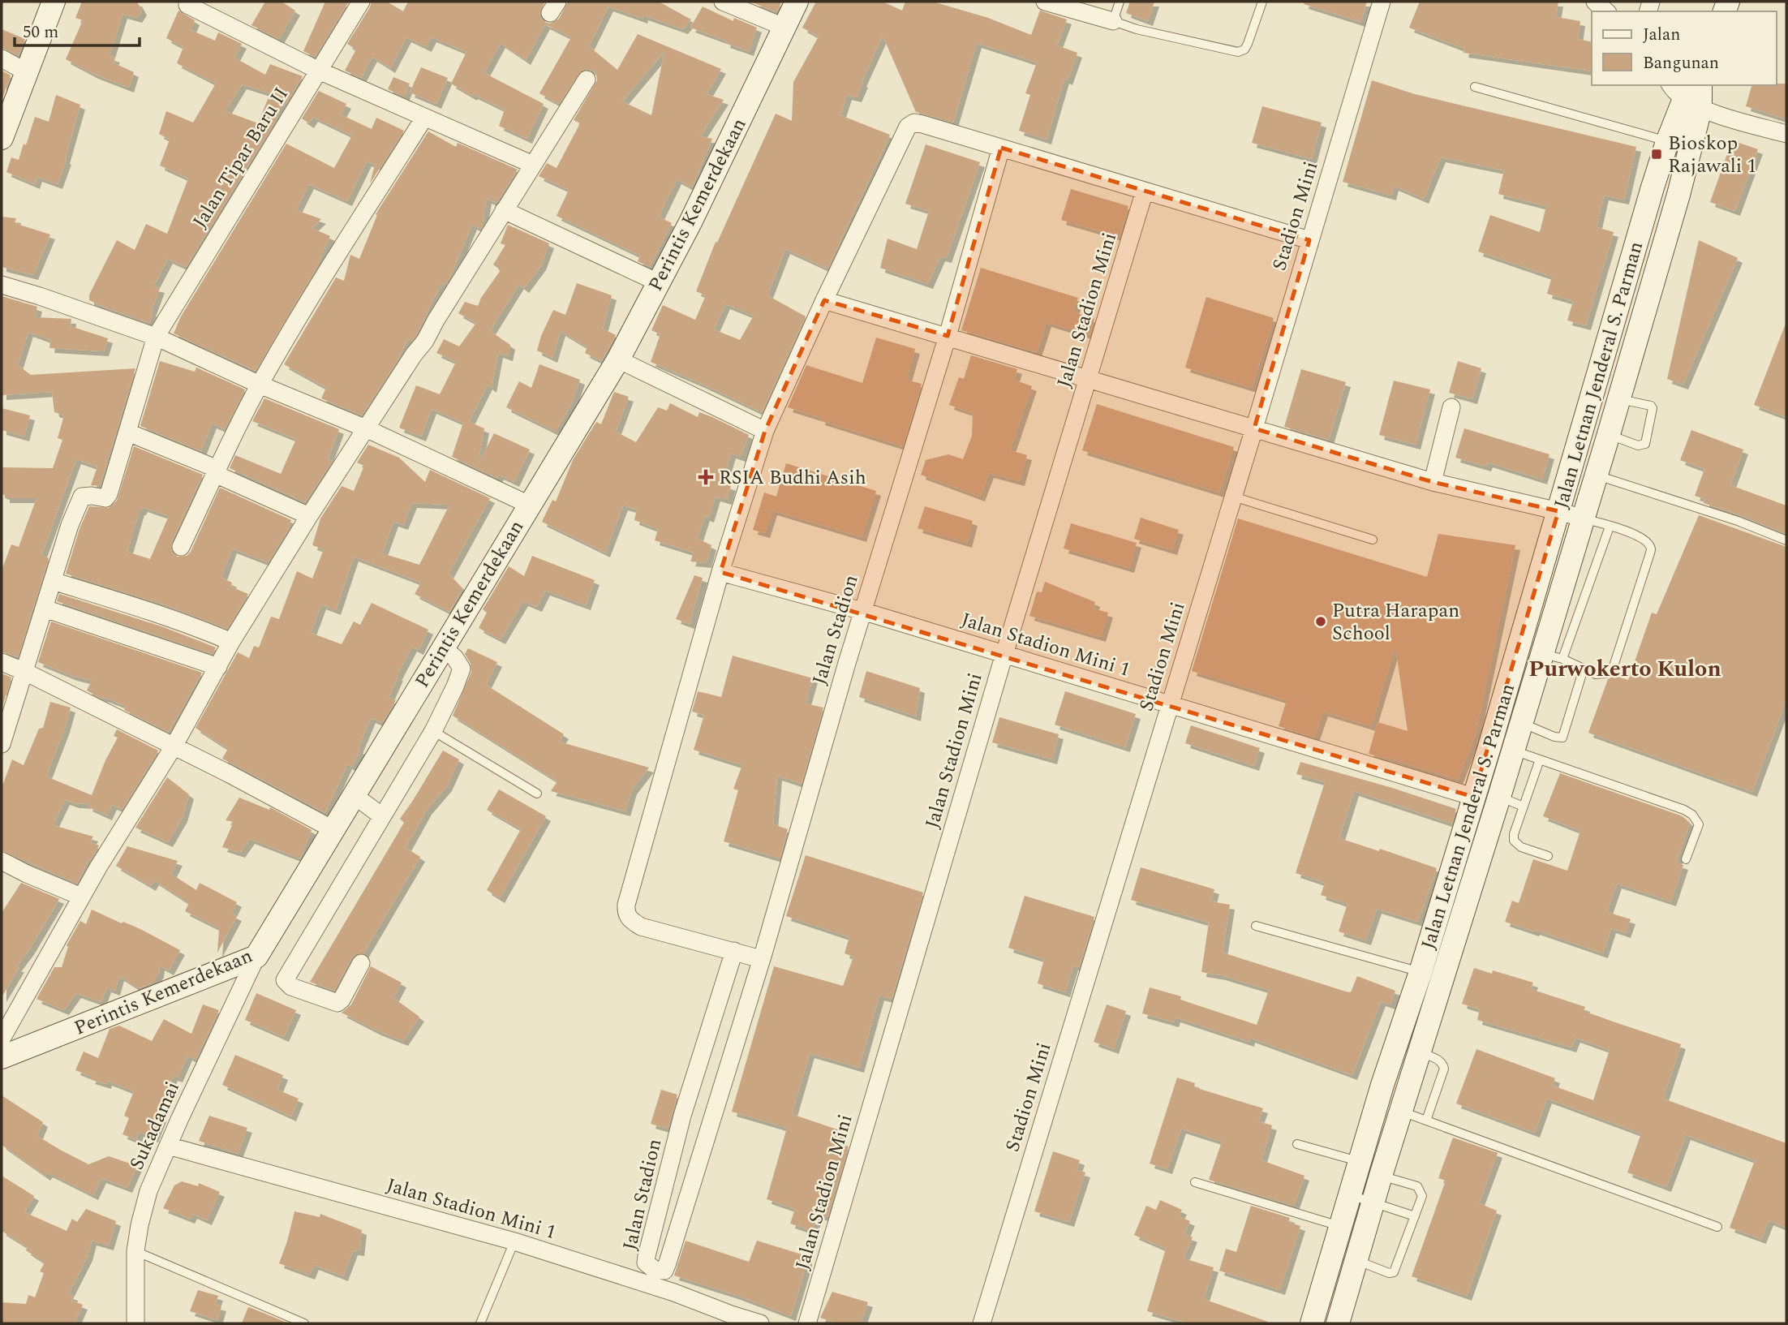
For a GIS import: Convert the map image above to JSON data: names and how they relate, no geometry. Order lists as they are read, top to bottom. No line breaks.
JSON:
{"streets":{"street":["Jalan Tipar Baru II","Perintis Kemerdekaan","Stadion Mini","Jalan Stadion Mini","Jalan Letnan Jenderal S. Parman","Jalan Stadion","Jalan Stadion Mini 1","Sukadamai"]},"crossings":[["Perintis Kemerdekaan","Sukadamai"],["Stadion Mini","Jalan Stadion Mini 1"],["Jalan Stadion Mini","Jalan Stadion Mini 1"],["Jalan Letnan Jenderal S. Parman","Jalan Stadion Mini 1"],["Jalan Stadion","Jalan Stadion Mini 1"],["Jalan Stadion Mini 1","Sukadamai"]],"districts":["Purwokerto Kulon"],"places":{"transit":["Bioskop Rajawali 1"],"health":["RSIA Budhi Asih"],"other":["Putra Harapan School"]},"legend":["Jalan","Bangunan"],"scale_bar":"50 m"}
